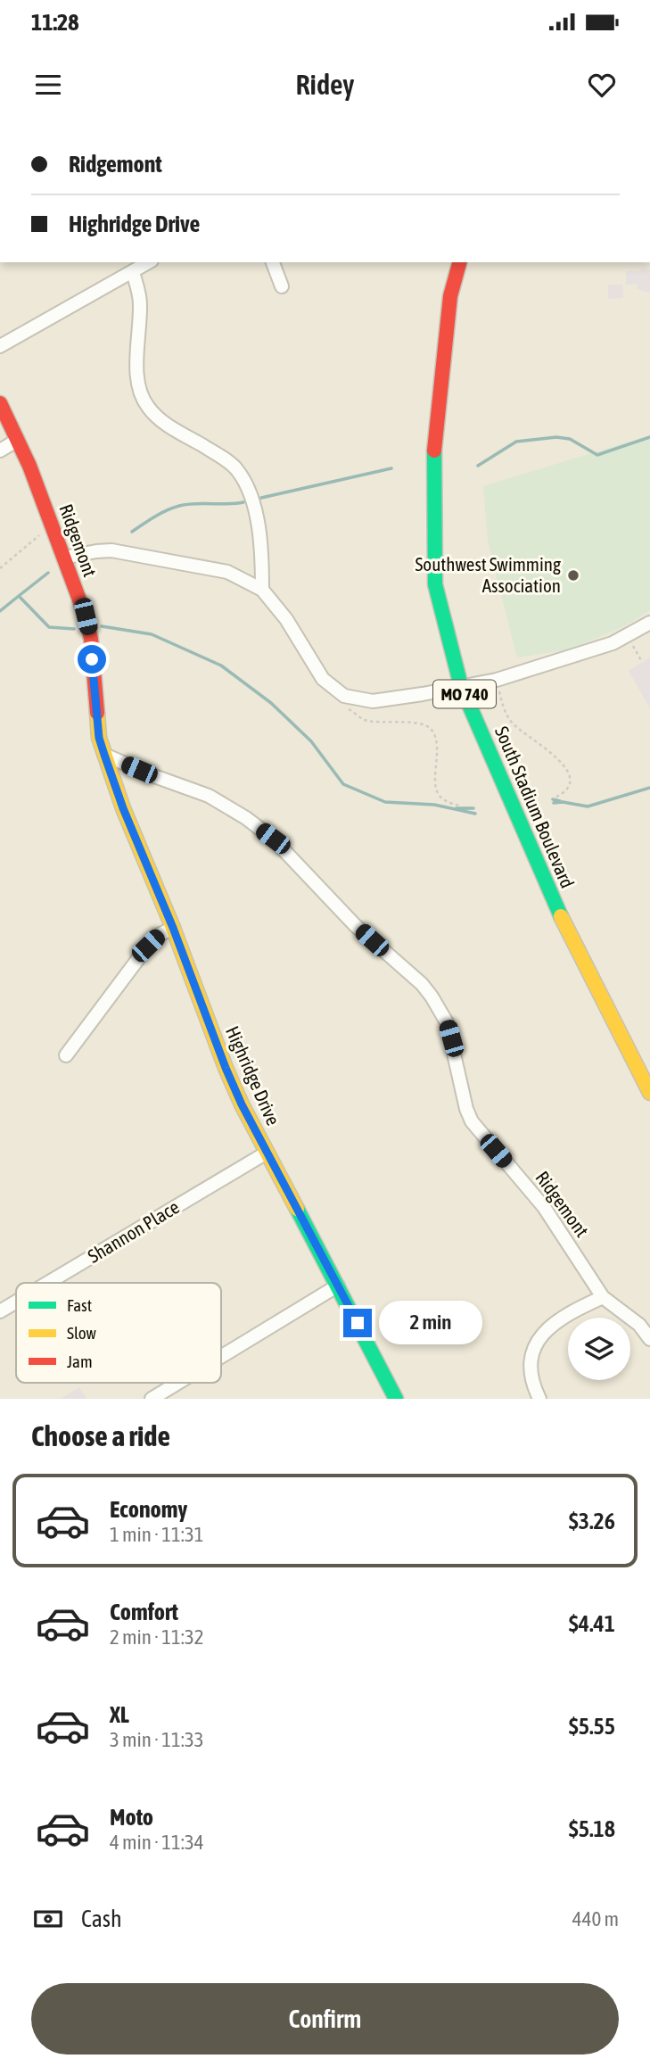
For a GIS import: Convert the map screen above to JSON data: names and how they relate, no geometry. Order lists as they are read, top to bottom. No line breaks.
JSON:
{"streets":{"street":["Ridgemont","MO 740","South Stadium Boulevard","Highridge Drive","Shannon Place"]},"crossings":[["Ridgemont","Highridge Drive"],["Highridge Drive","Shannon Place"]],"places":["Southwest Swimming Association"],"legend":["Fast","Slow","Jam"],"page":{"status":"11:28","header":"Ridey","banner":["Ridgemont","Highridge Drive"],"bubble":"2 min","heading":"Choose a ride","list":[{"name":"Economy","note":"1 min · 11:31","value":"$3.26"},{"name":"Comfort","note":"2 min · 11:32","value":"$4.41"},{"name":"XL","note":"3 min · 11:33","value":"$5.55"},{"name":"Moto","note":"4 min · 11:34","value":"$5.18"}],"pay":["Cash","440 m"],"buttons":"Confirm"}}
